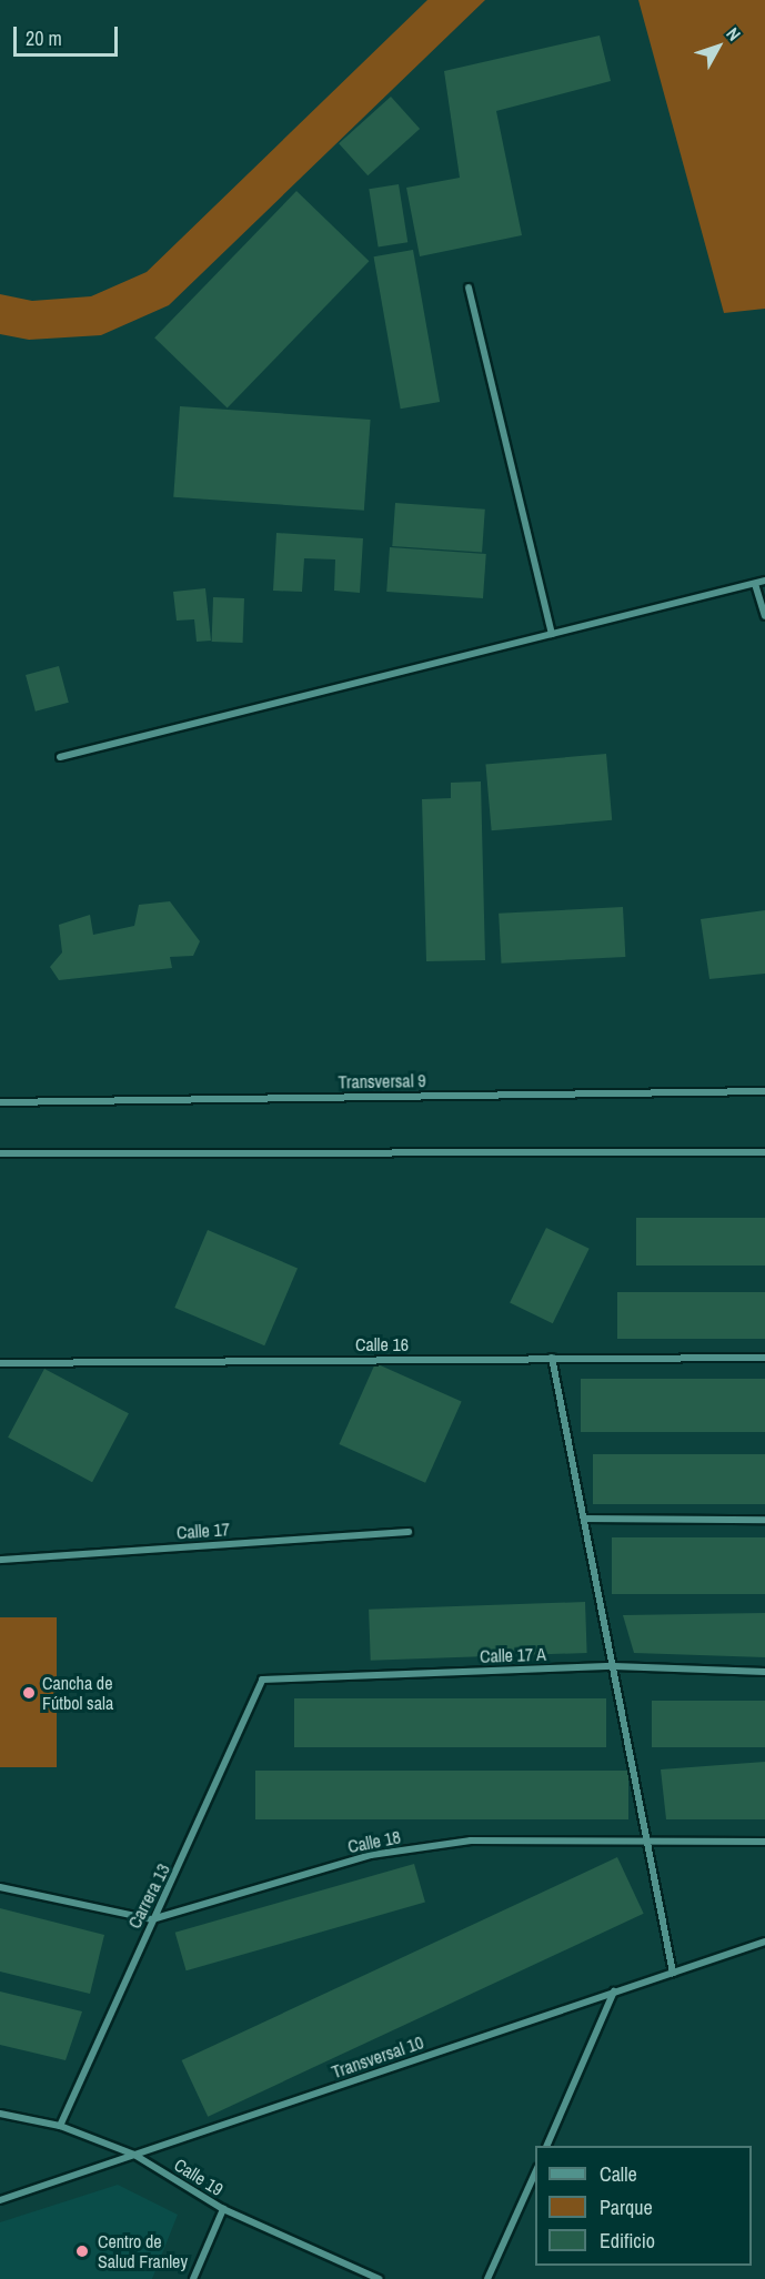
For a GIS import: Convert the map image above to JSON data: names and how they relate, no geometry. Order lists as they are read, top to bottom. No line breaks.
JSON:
{"streets":{"street":["Transversal 9","Calle 16","Calle 17","Calle 17 A","Calle 18","Carrera 13","Transversal 10","Calle 19"]},"crossings":[["Calle 17 A","Carrera 13"],["Calle 18","Carrera 13"],["Carrera 13","Calle 19"],["Transversal 10","Calle 19"]],"places":["Cancha de Fútbol sala","Centro de Salud Franley"],"legend":["Calle","Parque","Edificio"],"scale_bar":"20 m","north":"top right"}
